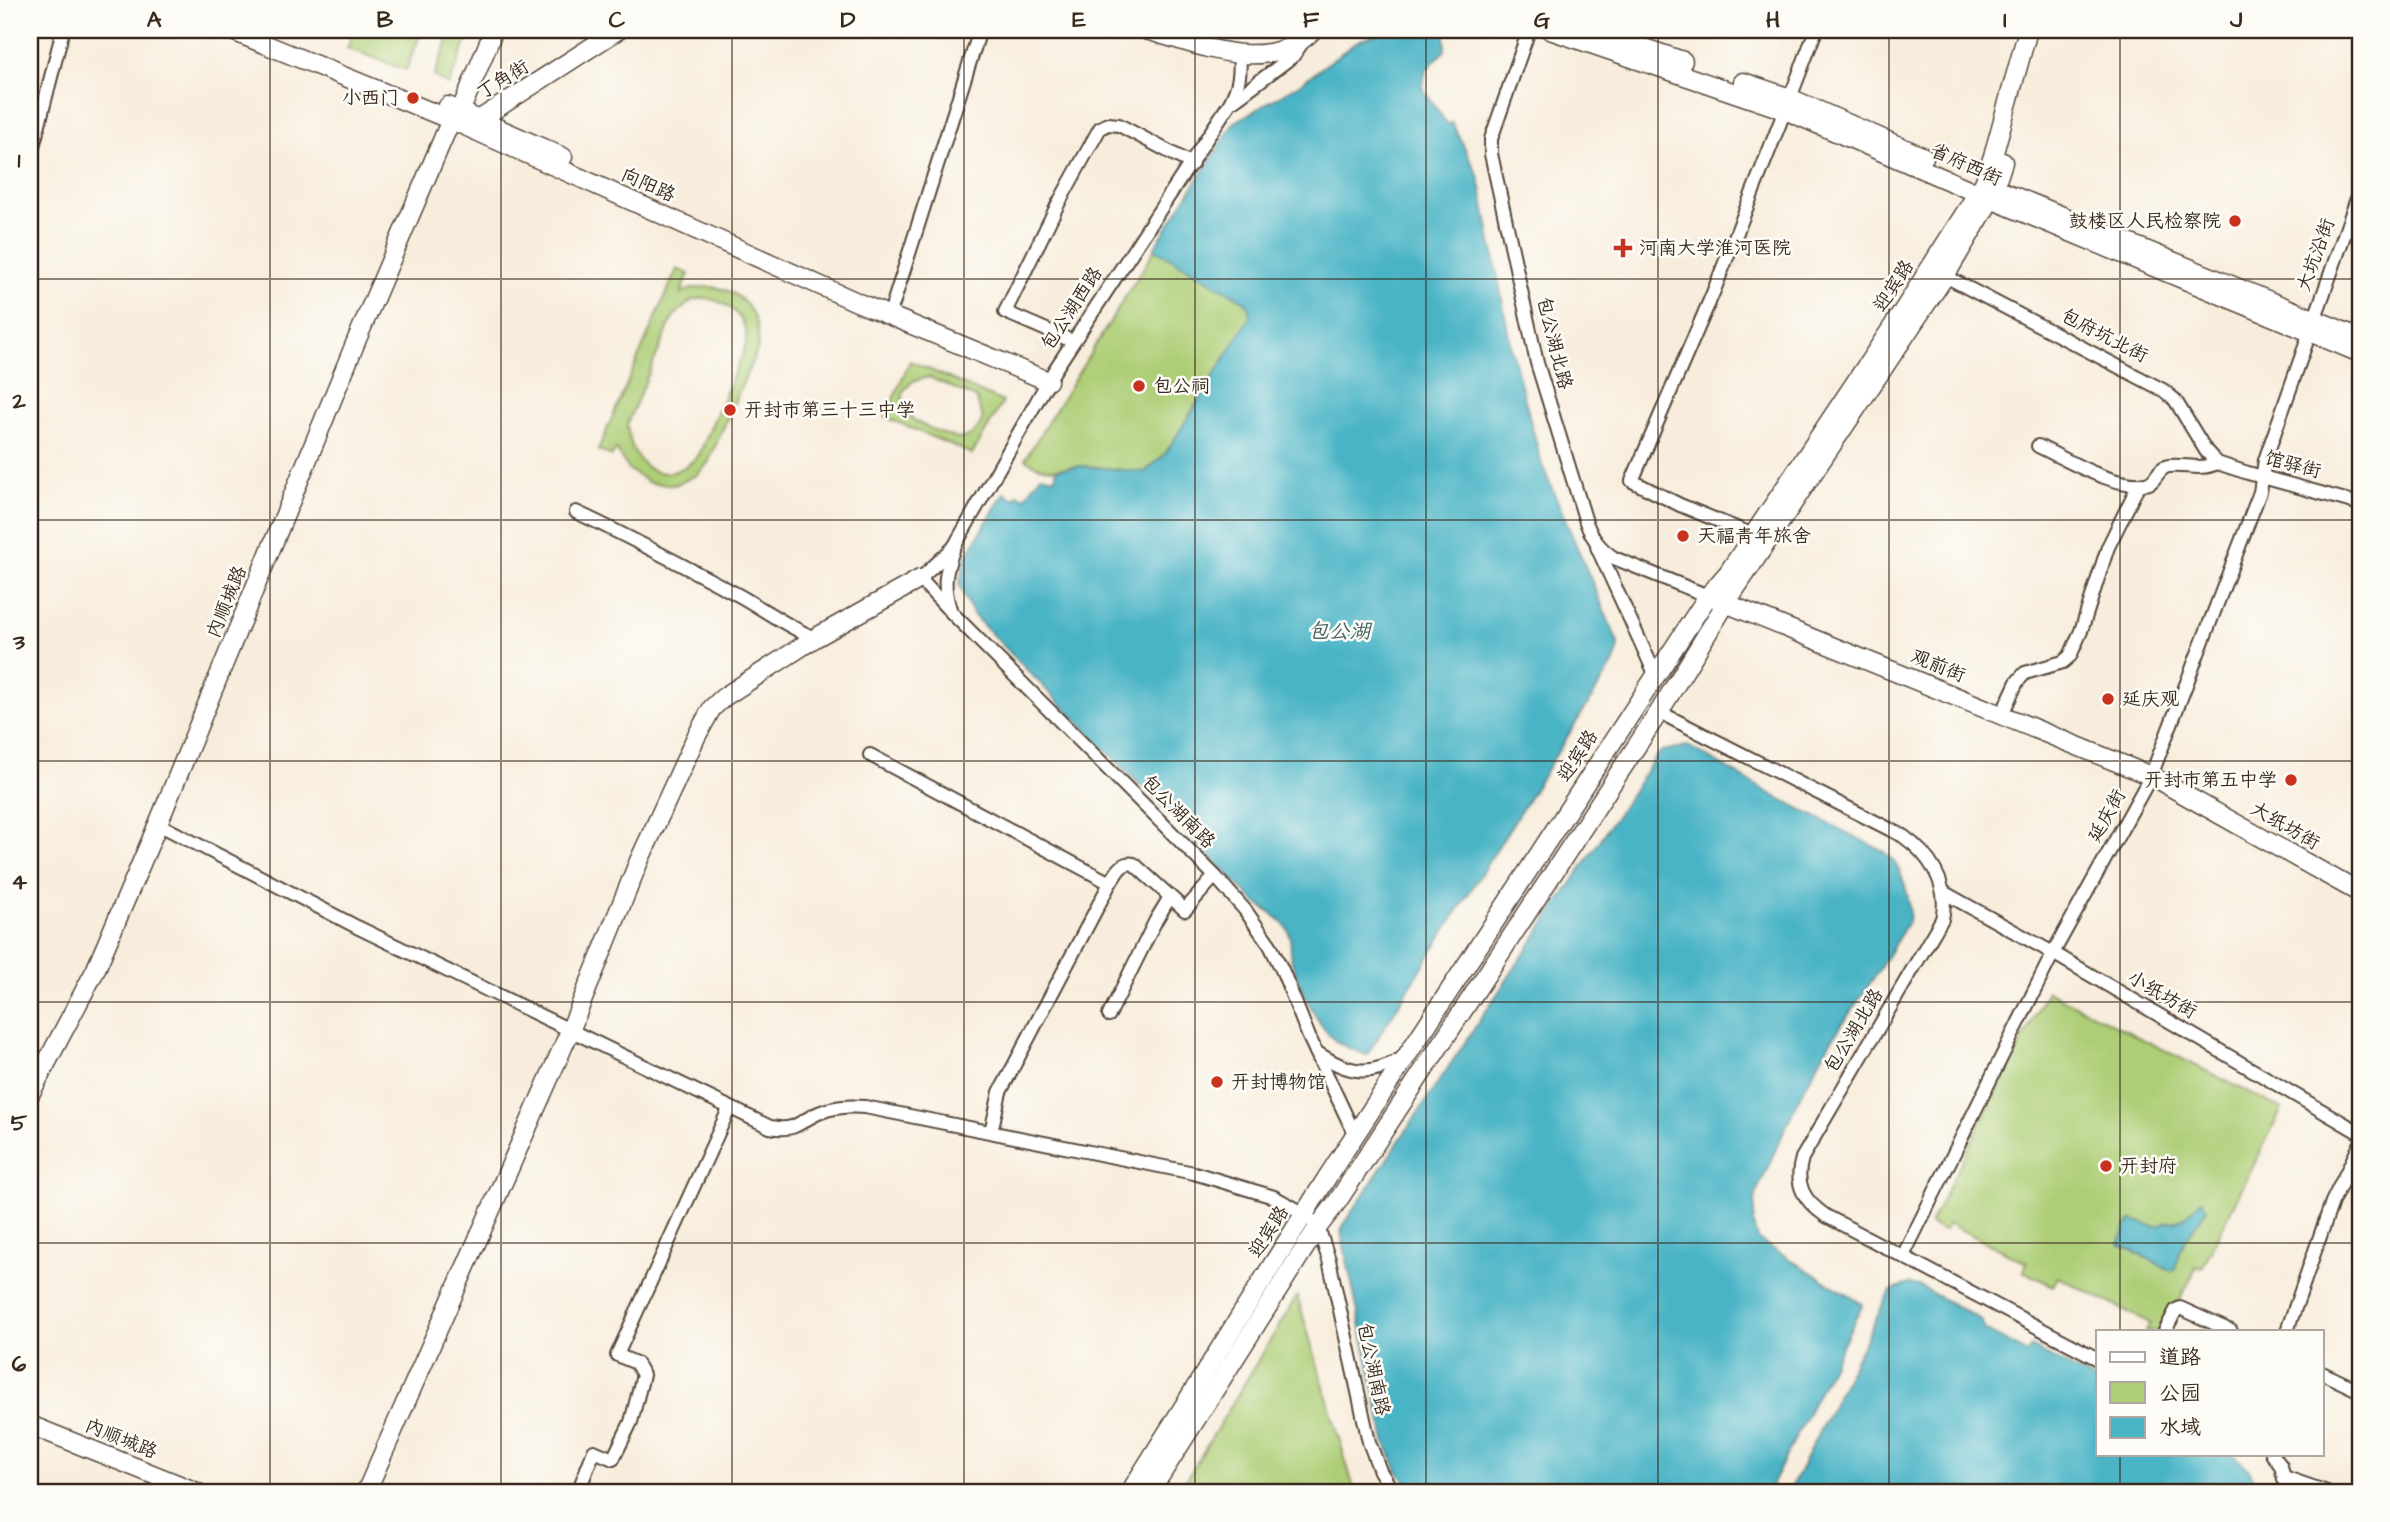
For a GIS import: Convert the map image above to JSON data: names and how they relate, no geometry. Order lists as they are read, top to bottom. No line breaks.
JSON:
{"streets":{"street":["丁角街","省府西街","向阳路","大坑沿街","迎宾路","包公湖西路","包府坑北街","包公湖北路","馆驿街","内顺城路","观前街","包公湖南路","延庆街","大纸坊街","小纸坊街"]},"crossings":[["丁角街","向阳路"],["省府西街","大坑沿街"],["省府西街","迎宾路"],["省府西街","延庆街"],["向阳路","包公湖西路"],["向阳路","内顺城路"],["大坑沿街","延庆街"],["迎宾路","包府坑北街"],["迎宾路","包公湖北路"],["迎宾路","观前街"],["迎宾路","包公湖南路"],["包公湖西路","包公湖南路"],["包府坑北街","馆驿街"],["包公湖北路","延庆街"],["包公湖北路","小纸坊街"],["馆驿街","延庆街"],["观前街","延庆街"],["观前街","大纸坊街"],["延庆街","大纸坊街"],["延庆街","小纸坊街"]],"water":["包公湖"],"places":{"other":["小西门","鼓楼区人民检察院","包公祠","开封市第三十三中学","天福青年旅舍","延庆观","开封市第五中学","开封博物馆","开封府"],"health":["河南大学淮河医院"]},"legend":["道路","公园","水域"],"grid":{"columns":["A","B","C","D","E","F","G","H","I","J"],"rows":["1","2","3","4","5","6"]}}
